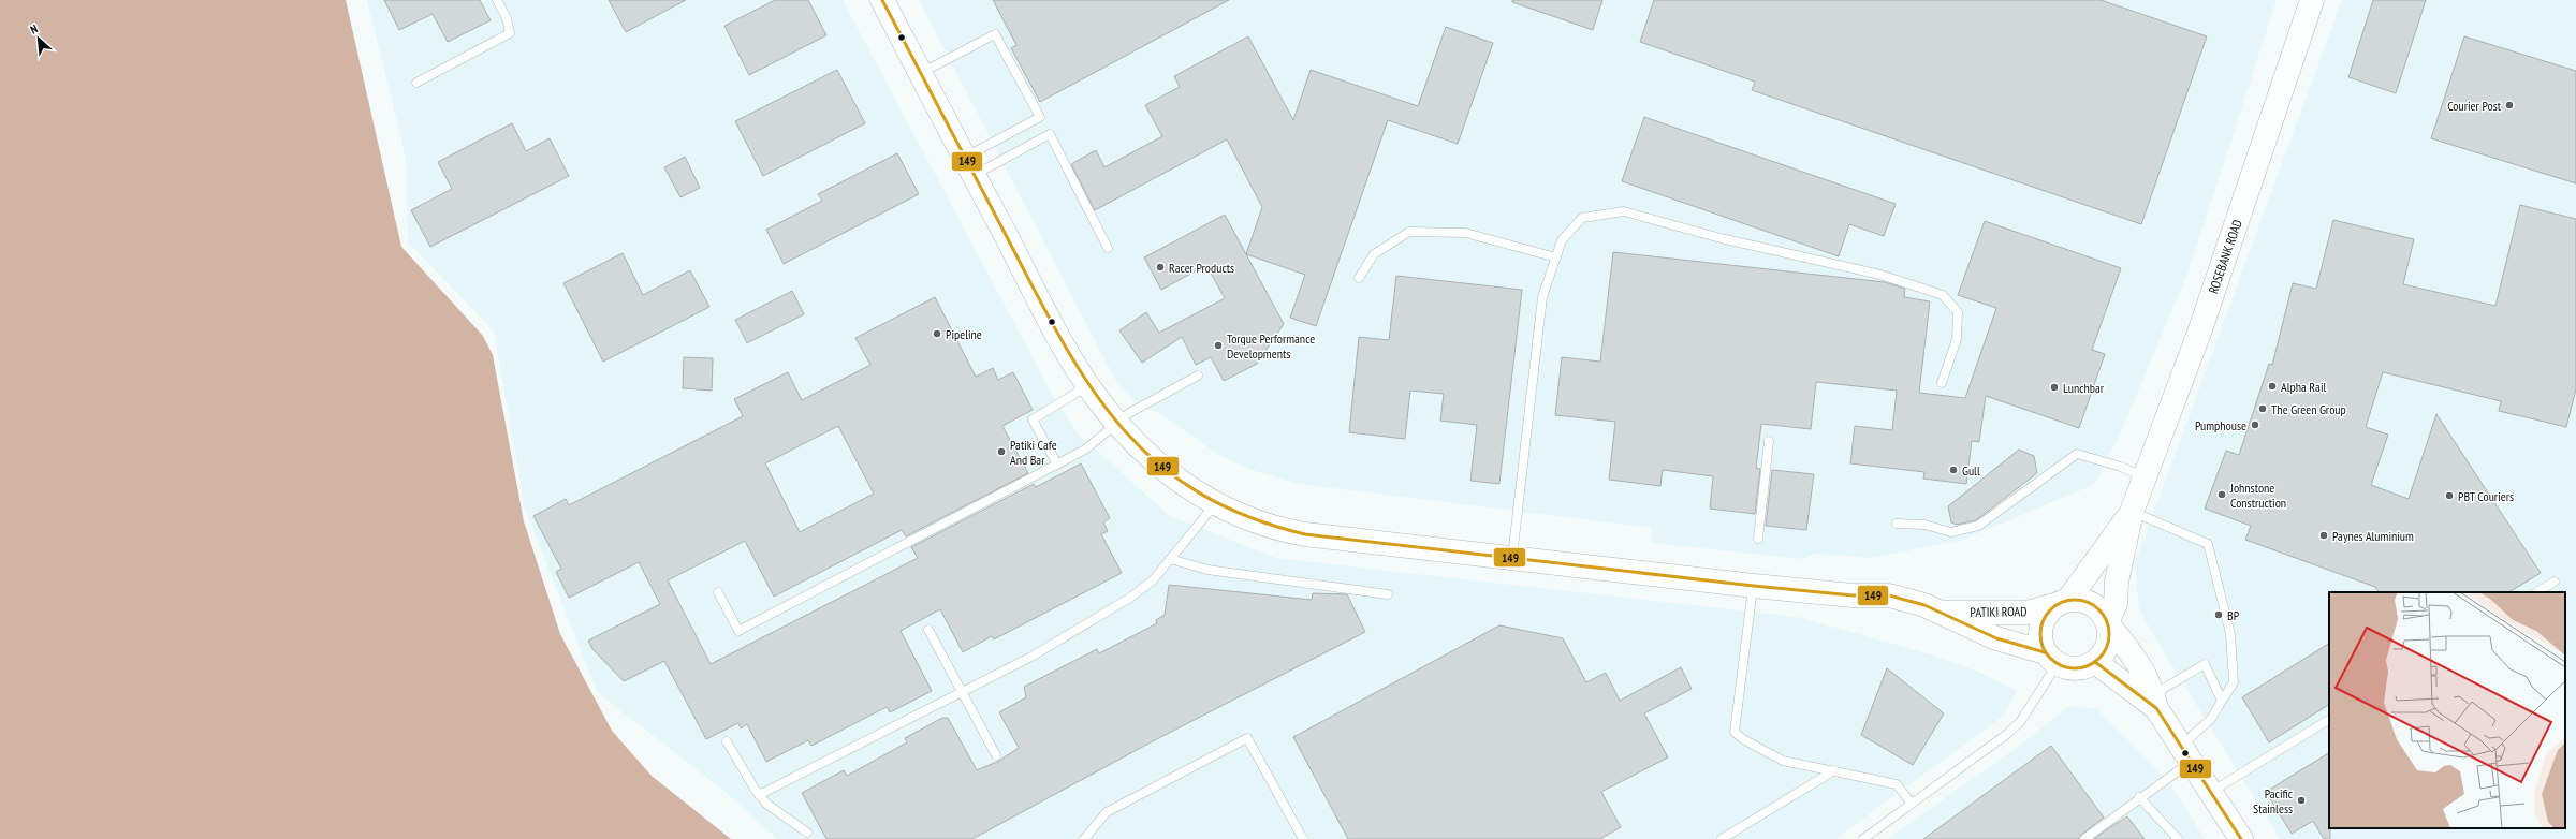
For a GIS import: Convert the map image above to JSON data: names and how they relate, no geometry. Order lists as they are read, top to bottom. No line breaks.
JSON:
{"streets":{"main road":["ROSEBANK ROAD","PATIKI ROAD"]},"crossings":[["ROSEBANK ROAD","PATIKI ROAD"]],"places":["Courier Post","Racer Products","Pipeline","Torque Performance Developments","Alpha Rail","Lunchbar","The Green Group","Pumphouse","Patiki Cafe And Bar","Gull","Johnstone Construction","PBT Couriers","Paynes Aluminium","BP","Pacific Stainless"],"lines":["transit line 149"],"north":"top left"}
